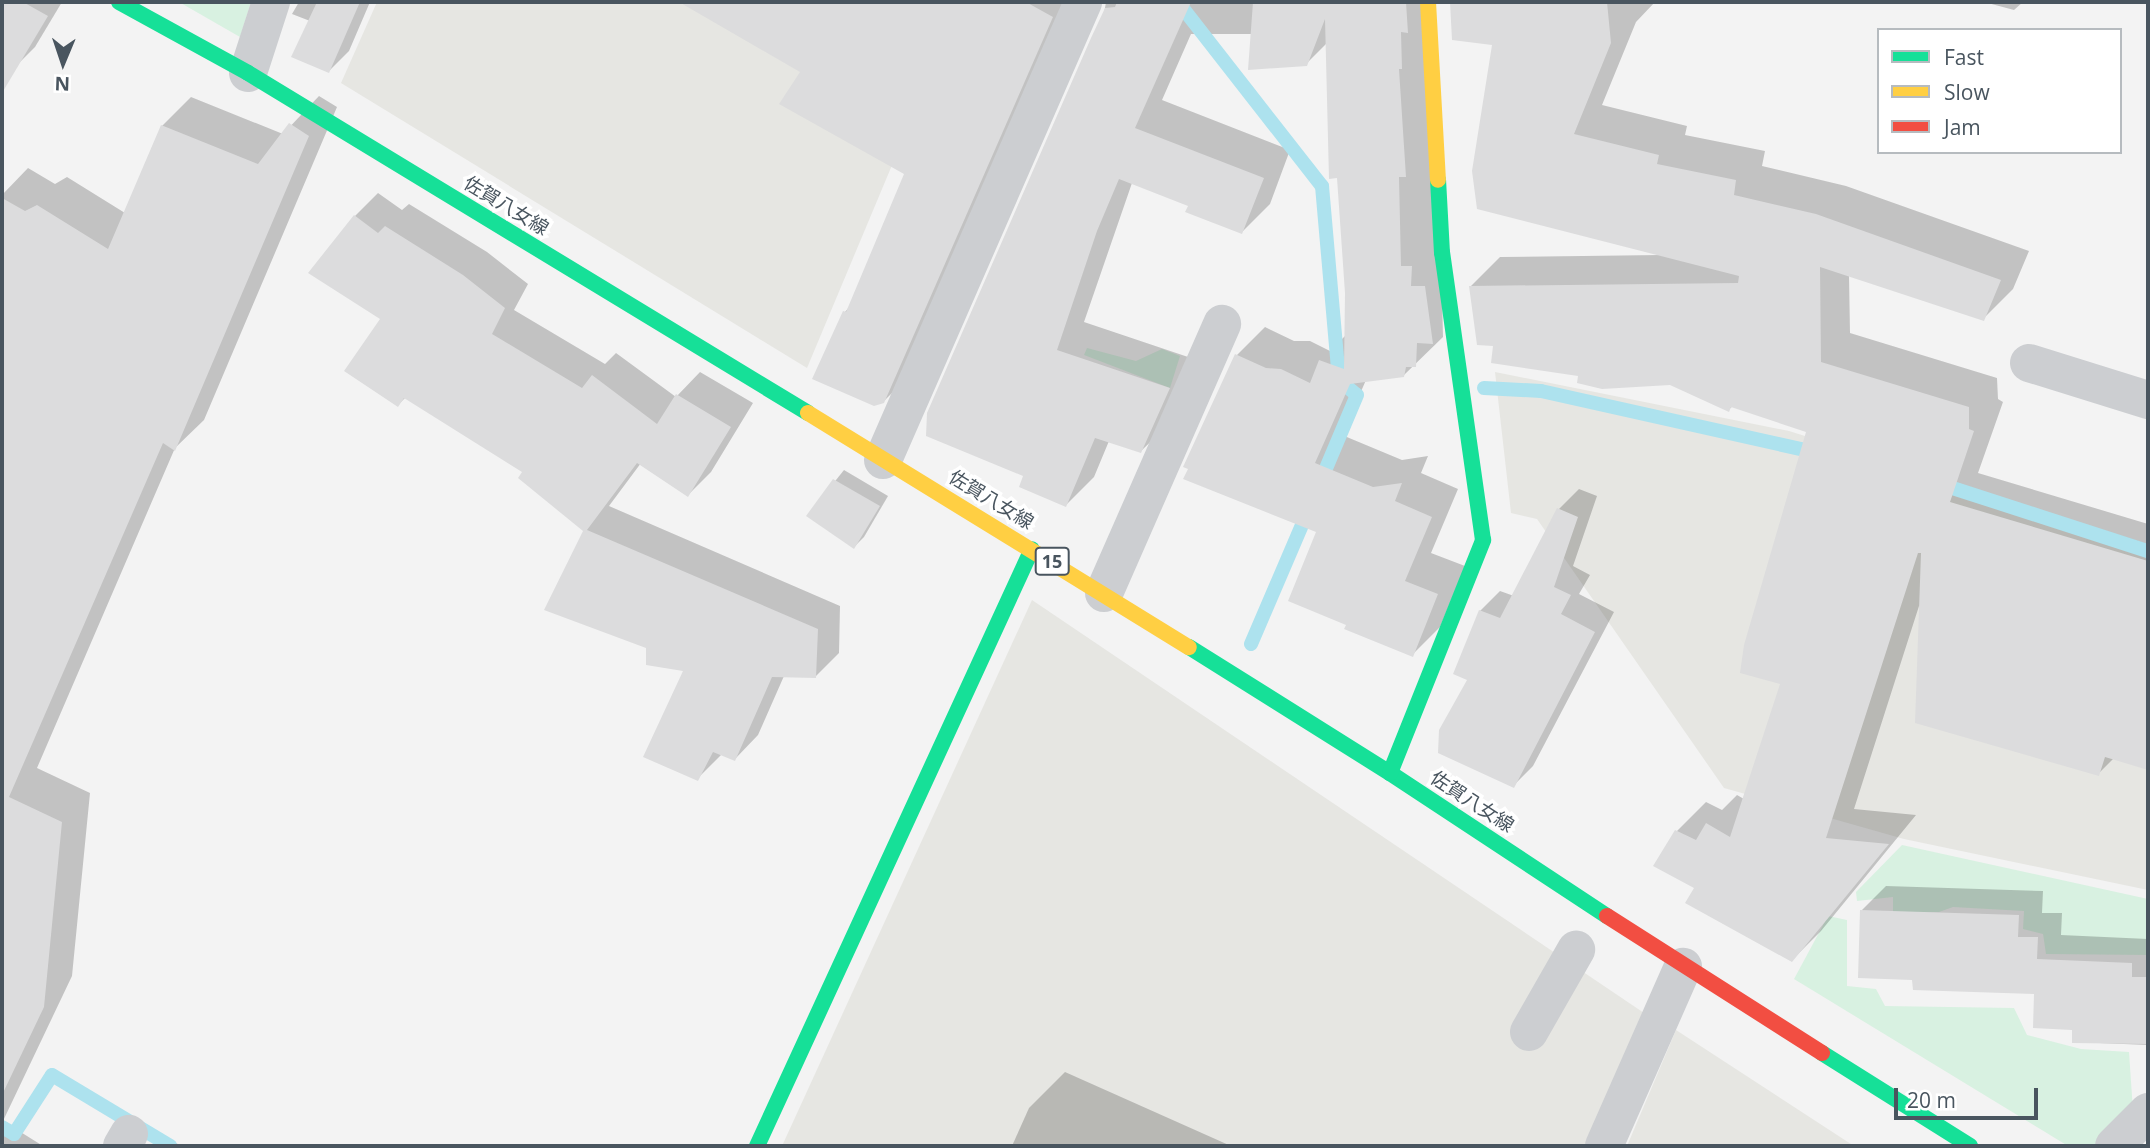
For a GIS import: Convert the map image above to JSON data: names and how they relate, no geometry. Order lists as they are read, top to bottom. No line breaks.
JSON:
{"streets":{"main road":["佐賀八女線","15"]},"legend":["Fast","Slow","Jam"],"scale_bar":"20 m","north":"bottom"}
